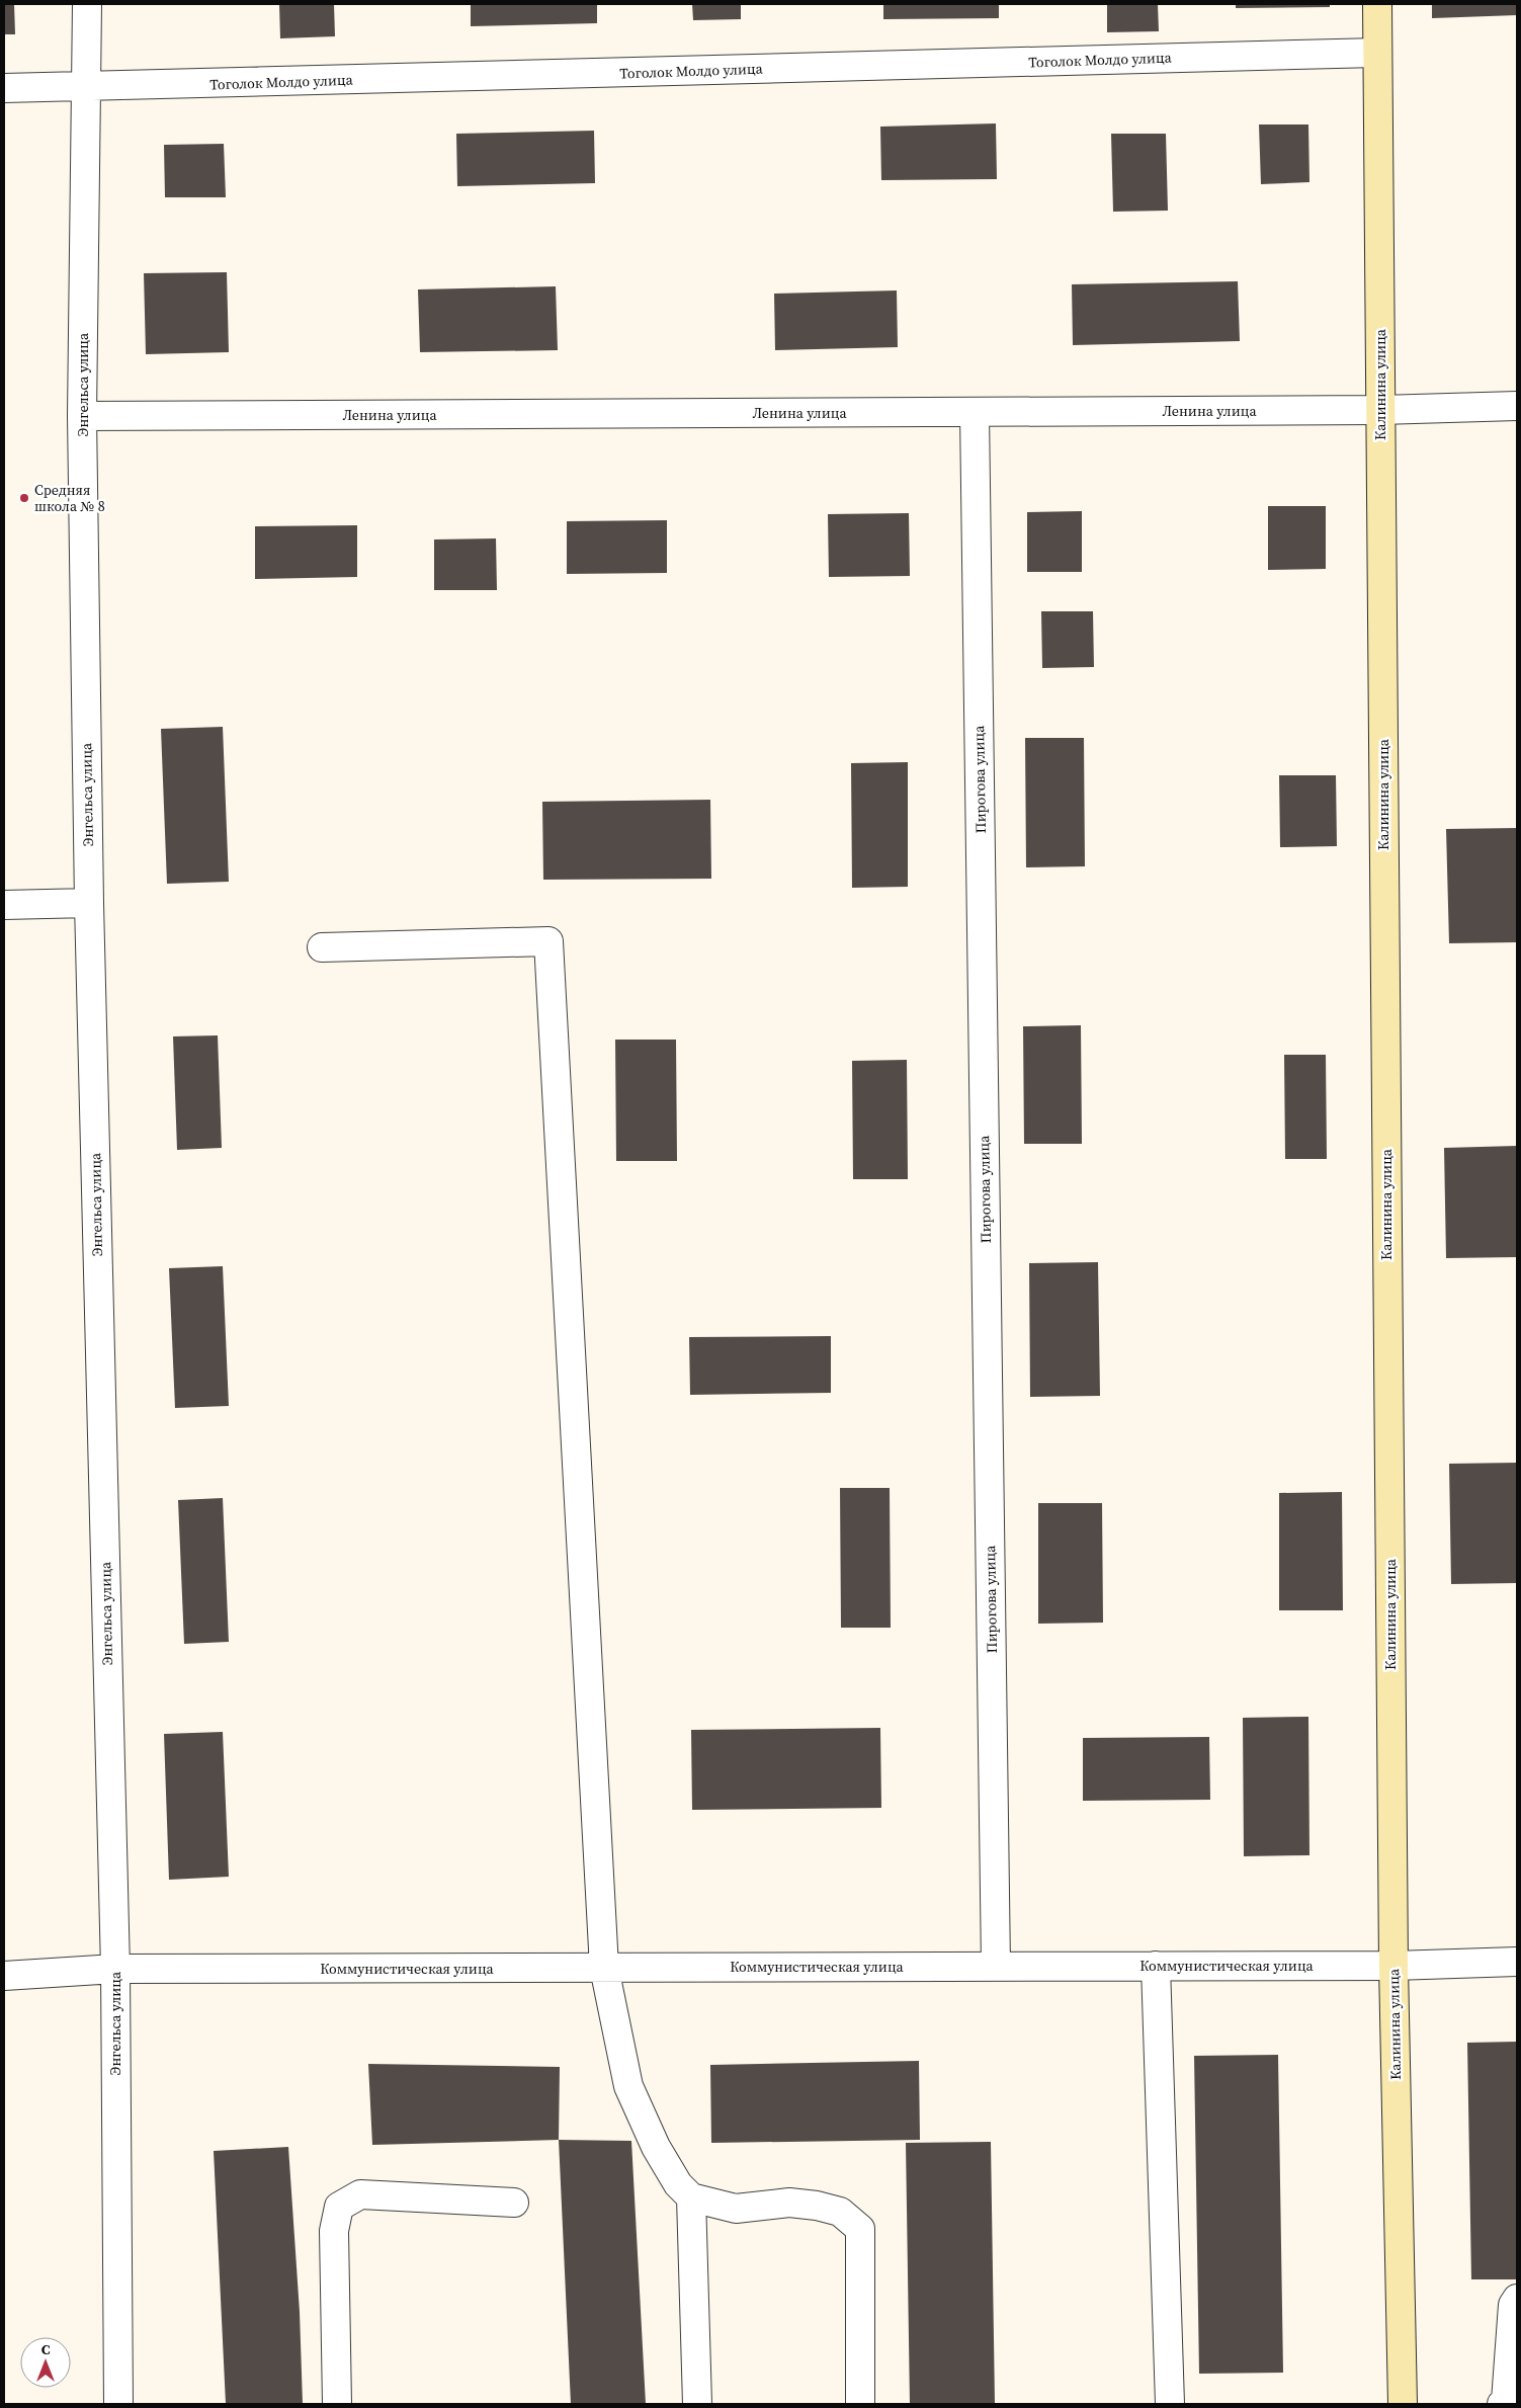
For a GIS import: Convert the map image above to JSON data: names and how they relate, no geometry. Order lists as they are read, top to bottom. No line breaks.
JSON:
{"streets":{"street":["Тоголок Молдо улица","Энгельса улица","Калинина улица","Ленина улица","Пирогова улица","Коммунистическая улица"]},"crossings":[["Тоголок Молдо улица","Энгельса улица"],["Тоголок Молдо улица","Калинина улица"],["Энгельса улица","Ленина улица"],["Энгельса улица","Коммунистическая улица"],["Калинина улица","Ленина улица"],["Калинина улица","Коммунистическая улица"],["Ленина улица","Пирогова улица"],["Пирогова улица","Коммунистическая улица"]],"places":["Средняя школа № 8"],"north":"top"}
